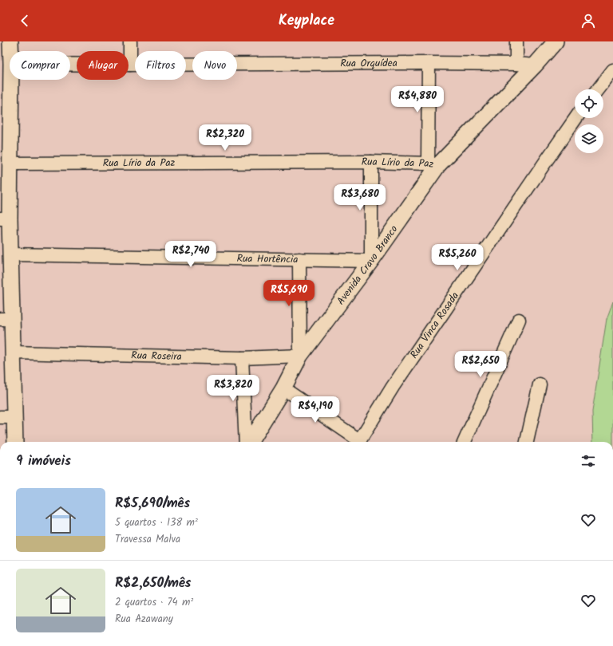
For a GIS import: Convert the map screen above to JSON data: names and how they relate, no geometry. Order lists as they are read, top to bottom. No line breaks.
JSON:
{"streets":{"street":["Rua Orquídea","Rua Lírio da Paz","Rua Hortência","Avenida Cravo Branco","Rua Vinca Rosada","Rua Roseira"]},"crossings":[["Rua Orquídea","Avenida Cravo Branco"],["Rua Lírio da Paz","Avenida Cravo Branco"],["Rua Hortência","Avenida Cravo Branco"],["Avenida Cravo Branco","Rua Roseira"]],"page":{"header":"Keyplace","chip":["Comprar","Alugar","Filtros","Novo"],"price":["R$4,880","R$2,320","R$3,680","R$2,740","R$5,260","R$5,690","R$2,650","R$3,820","R$4,190"],"heading":"9 imóveis","list":[{"name":"R$5,690/mês","note":"5 quartos · 138 m² · Travessa Malva"},{"name":"R$2,650/mês","note":"2 quartos · 74 m² · Rua Azawany"}]}}
